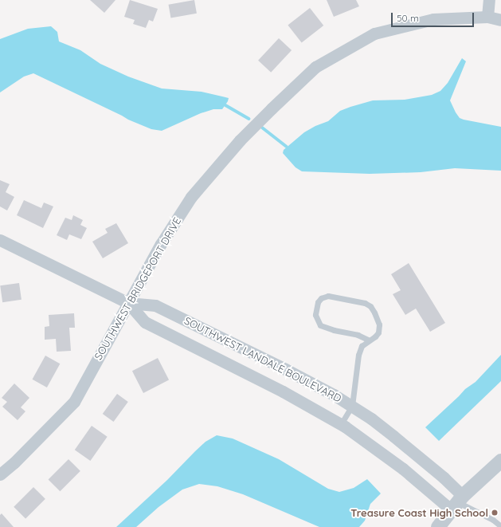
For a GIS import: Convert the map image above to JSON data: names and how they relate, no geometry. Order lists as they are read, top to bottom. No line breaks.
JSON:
{"streets":{"street":["SOUTHWEST BRIDGEPORT DRIVE","SOUTHWEST LANDALE BOULEVARD"]},"crossings":[["SOUTHWEST BRIDGEPORT DRIVE","SOUTHWEST LANDALE BOULEVARD"]],"places":["Treasure Coast High School"],"scale_bar":"50 m"}
